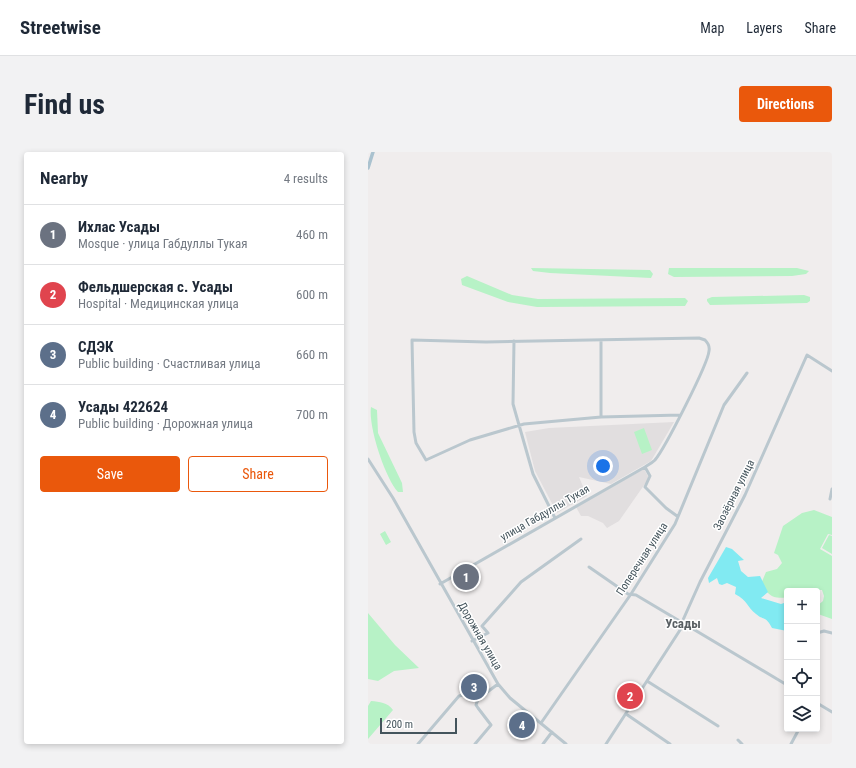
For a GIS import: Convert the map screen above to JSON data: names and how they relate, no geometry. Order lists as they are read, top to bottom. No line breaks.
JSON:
{"streets":{"street":["Заозёрная улица","улица Габдуллы Тукая","Поперечная улица","Дорожная улица"]},"crossings":[["улица Габдуллы Тукая","Дорожная улица"],["Поперечная улица","Дорожная улица"]],"districts":["Усады"],"scale_bar":"200 m","page":{"header":"Streetwise","nav":["Map","Layers","Share"],"buttons":["Directions",["Save","Share"]],"title":"Find us","heading":["Nearby","4 results"],"list":[{"mark":"1","name":"Ихлас Усады","note":"Mosque · улица Габдуллы Тукая","value":"460 m"},{"mark":"2","name":"Фельдшерская с. Усады","note":"Hospital · Медицинская улица","value":"600 m"},{"mark":"3","name":"СДЭК","note":"Public building · Счастливая улица","value":"660 m"},{"mark":"4","name":"Усады 422624","note":"Public building · Дорожная улица","value":"700 m"}],"pins":["1","3","2","4"],"map_buttons":["+","−"],"scale":"200 m"}}
